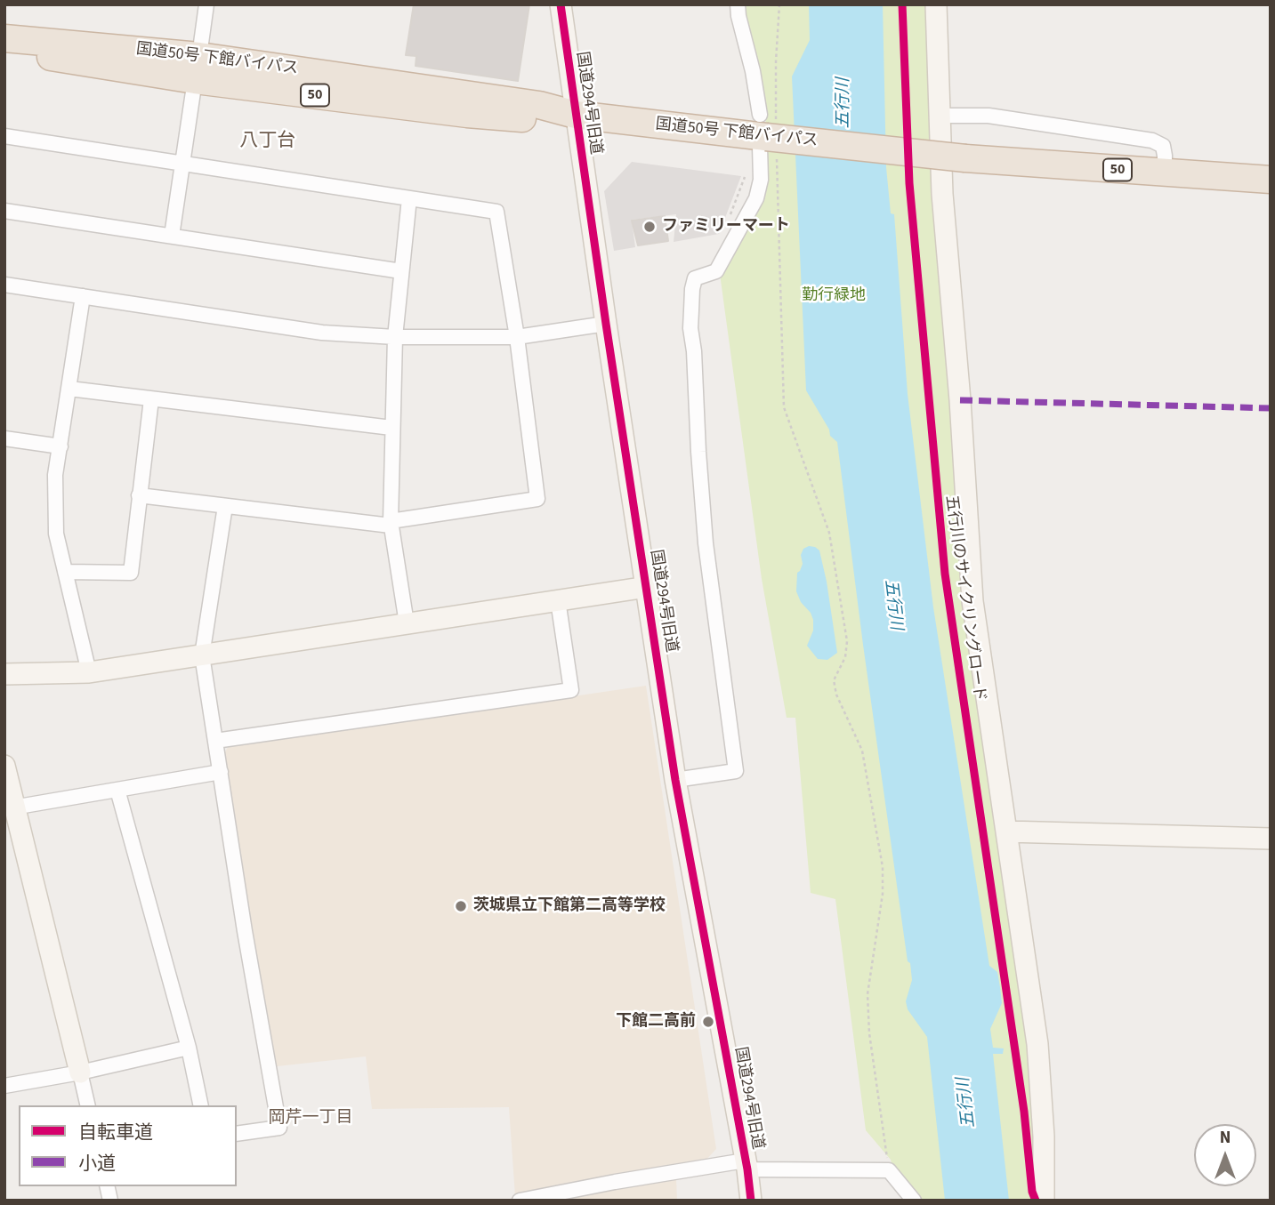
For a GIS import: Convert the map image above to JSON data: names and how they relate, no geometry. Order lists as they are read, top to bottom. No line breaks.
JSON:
{"streets":{"highway":["国道50号 下館バイパス","50"],"street":["国道294号旧道"],"cycle path":["五行川のサイクリングロード"]},"crossings":[["国道50号 下館バイパス","国道294号旧道"]],"districts":["八丁台","岡芹一丁目"],"water":["五行川"],"parks":["勤行緑地"],"places":["ファミリーマート","茨城県立下館第二高等学校","下館二高前"],"legend":["自転車道","小道"],"north":"top"}
